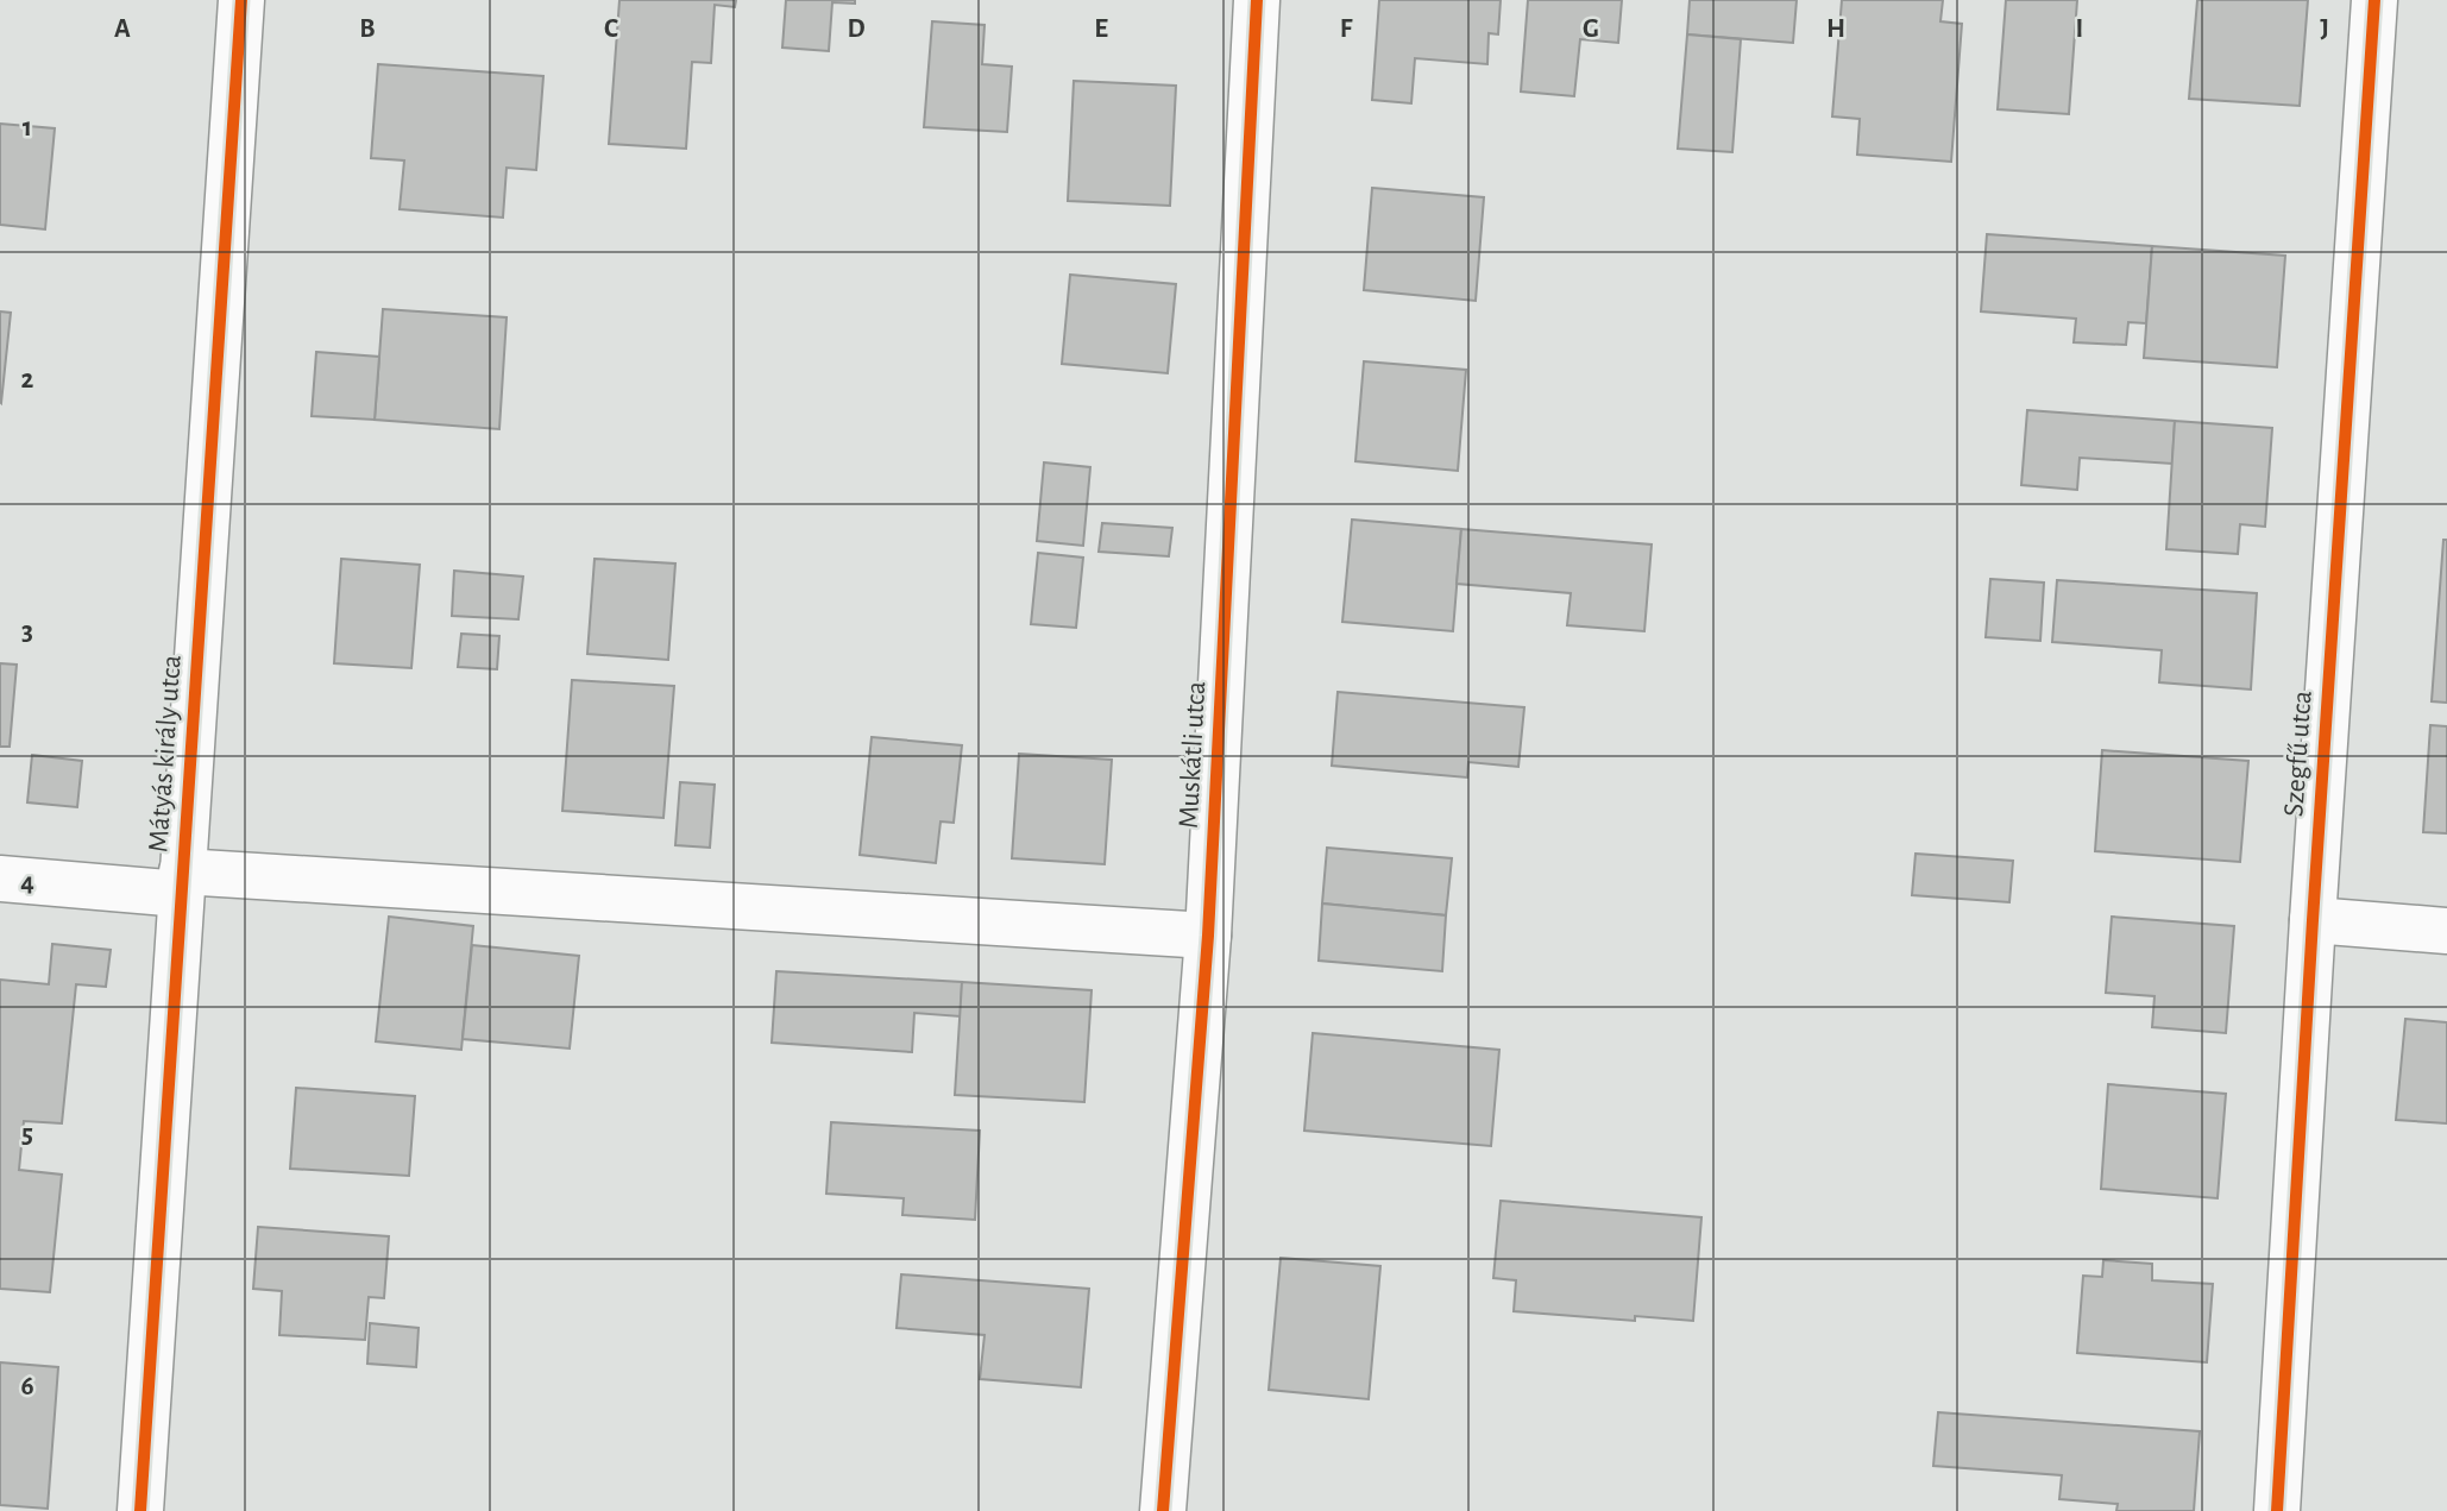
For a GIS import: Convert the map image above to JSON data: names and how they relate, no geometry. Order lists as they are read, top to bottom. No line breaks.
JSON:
{"streets":{"street":["Mátyás király utca","Szegfű utca","Muskátli utca"]},"grid":{"columns":["A","B","C","D","E","F","G","H","I","J"],"rows":["1","2","3","4","5","6"]}}
